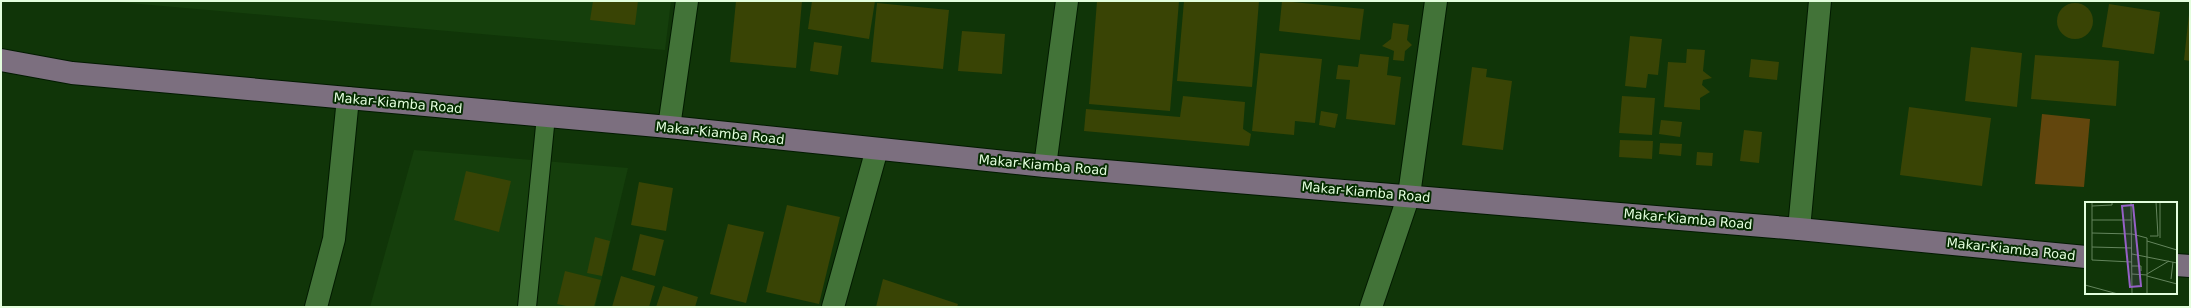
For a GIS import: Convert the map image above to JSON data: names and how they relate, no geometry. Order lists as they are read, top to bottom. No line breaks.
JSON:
{"streets":{"main road":["Makar-Kiamba Road"]}}
